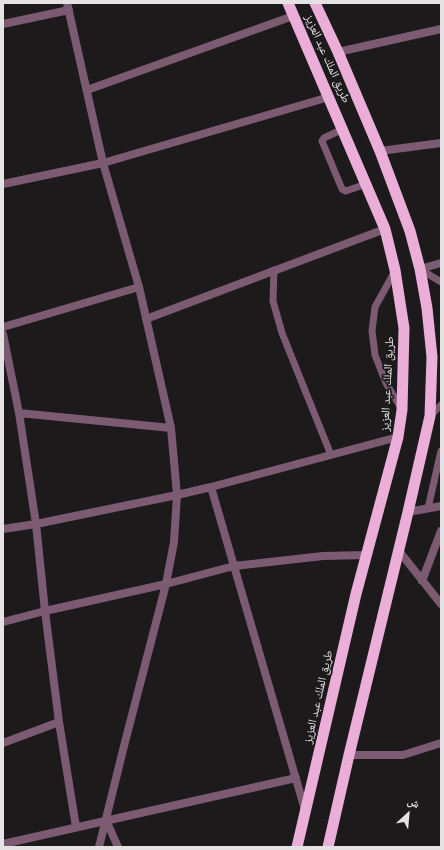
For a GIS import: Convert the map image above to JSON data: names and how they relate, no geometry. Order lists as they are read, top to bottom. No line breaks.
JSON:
{"streets":{"highway":["طريق الملك عبد العزيز"]},"north":"top right"}
